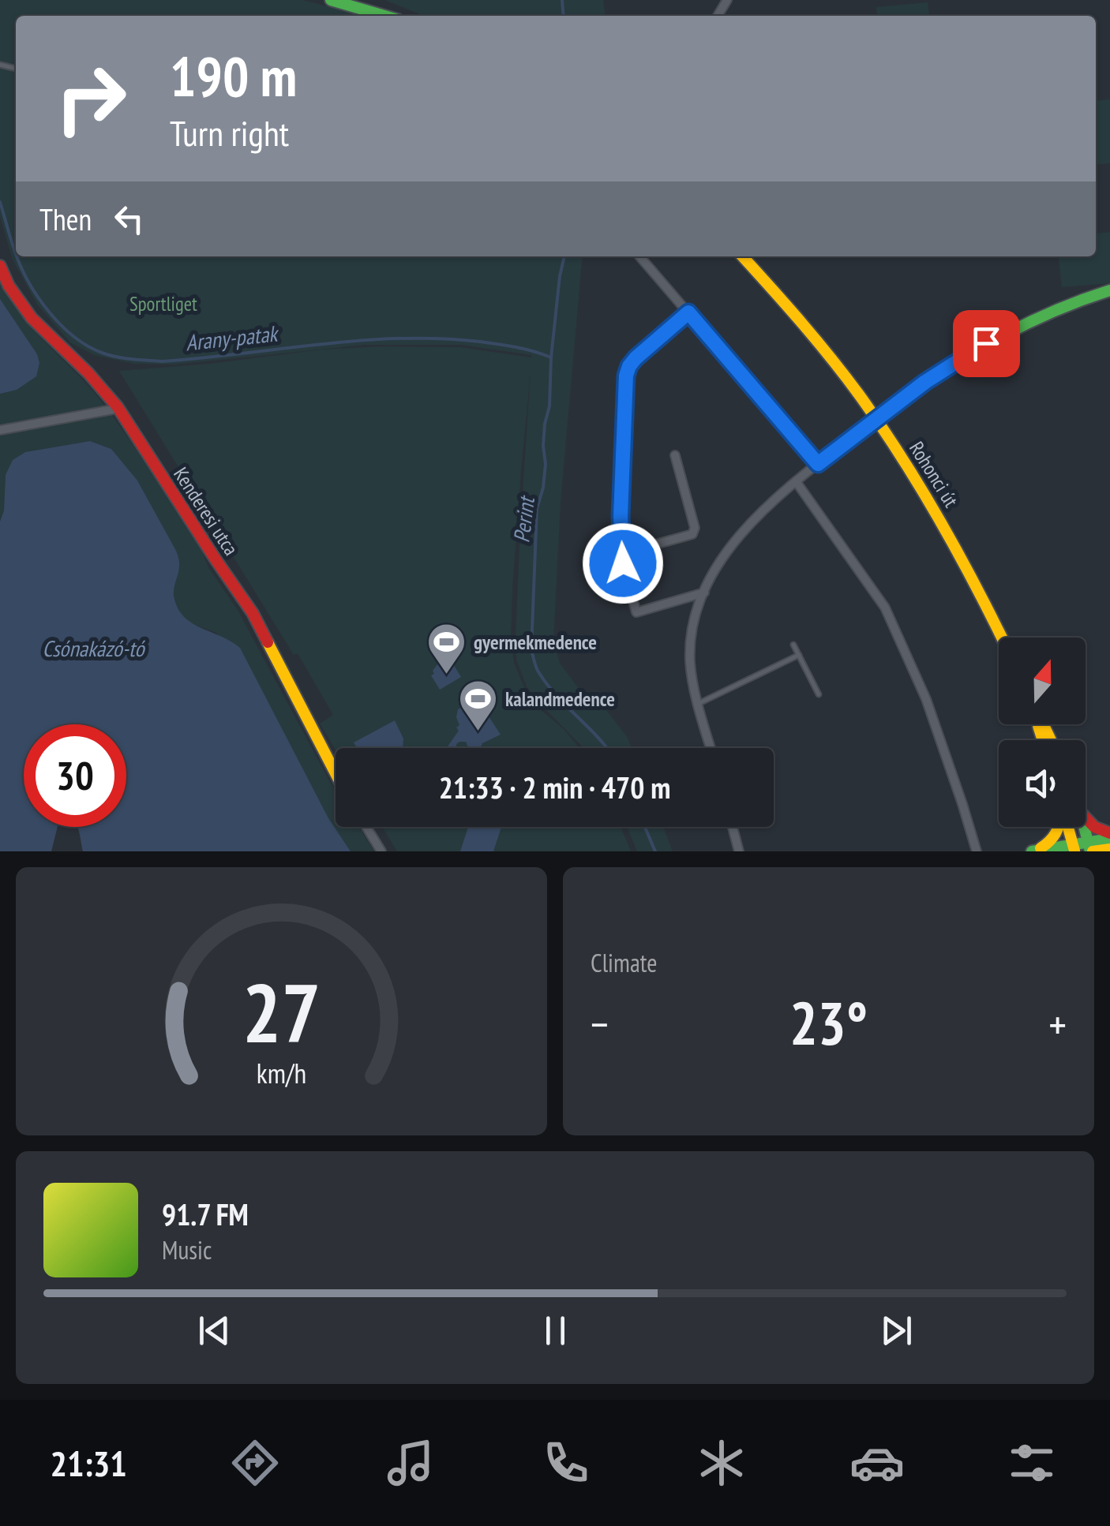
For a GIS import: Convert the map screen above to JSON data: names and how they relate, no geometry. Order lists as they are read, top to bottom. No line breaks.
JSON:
{"streets":{"street":["Rohonci út","Kenderesi utca"]},"water":["Arany-patak","Perint","Csónakázó-tó"],"parks":["Sportliget"],"places":{"sports":["gyermekmedence","kalandmedence"]},"north":"top","page":{"turn":["190 m","Turn right"],"then":"Then","limit":"30","trip":"21:33 · 2 min · 470 m","tile":"Climate","heat":["−","23°","+"],"song":["91.7 FM","Music"],"tabs":"21:31","gauge":["27","km/h"]}}
